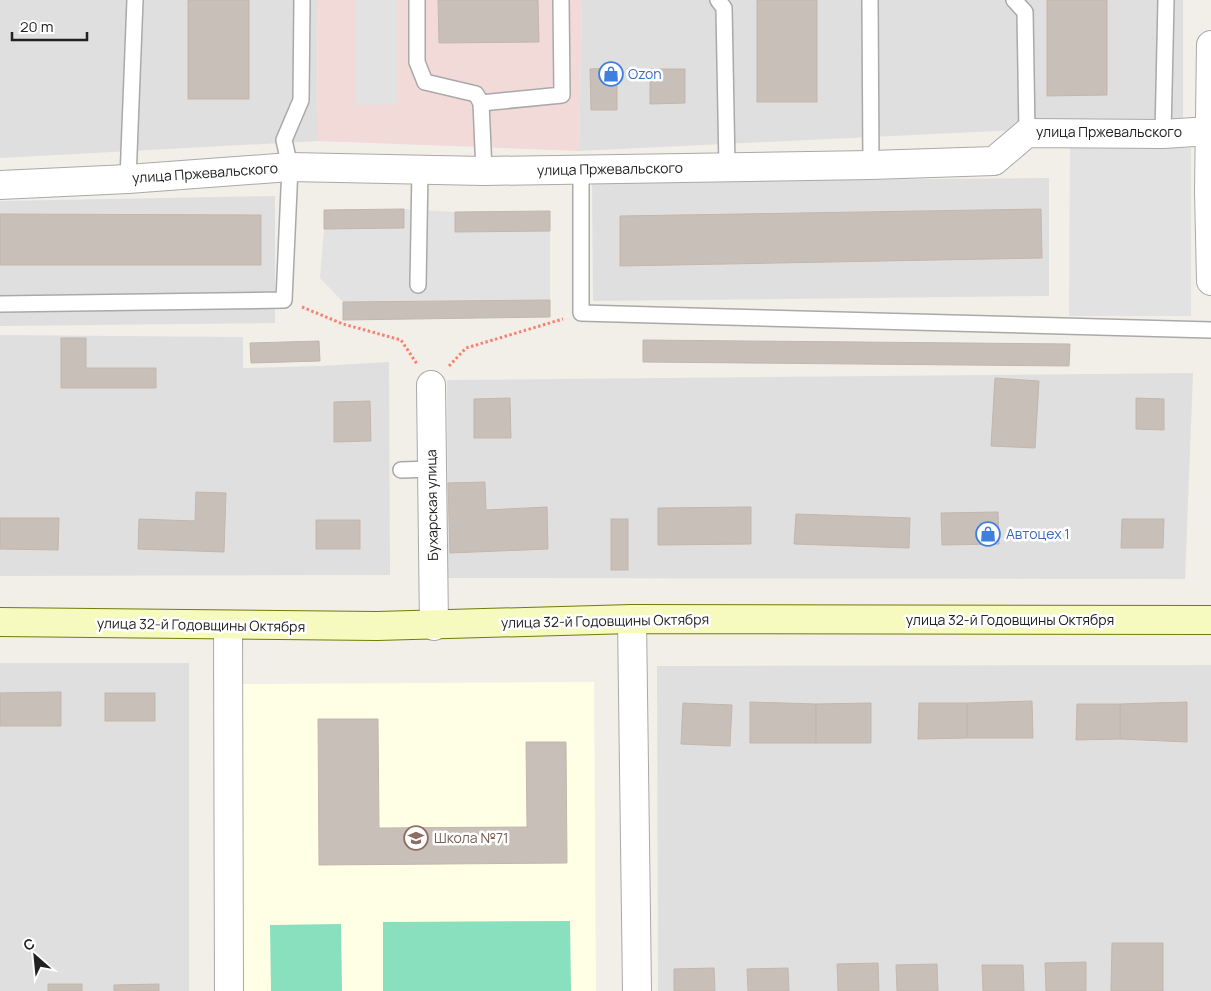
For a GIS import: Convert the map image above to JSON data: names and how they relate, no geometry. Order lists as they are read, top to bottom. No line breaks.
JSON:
{"streets":{"main road":["улица 32-й Годовщины Октября"],"street":["улица Пржевальского","Бухарская улица"]},"crossings":[["Бухарская улица","улица 32-й Годовщины Октября"]],"places":{"shop":["Ozon","Автоцех 1"],"school or university":["Школа №71"]},"scale_bar":"20 m","north":"top left"}
